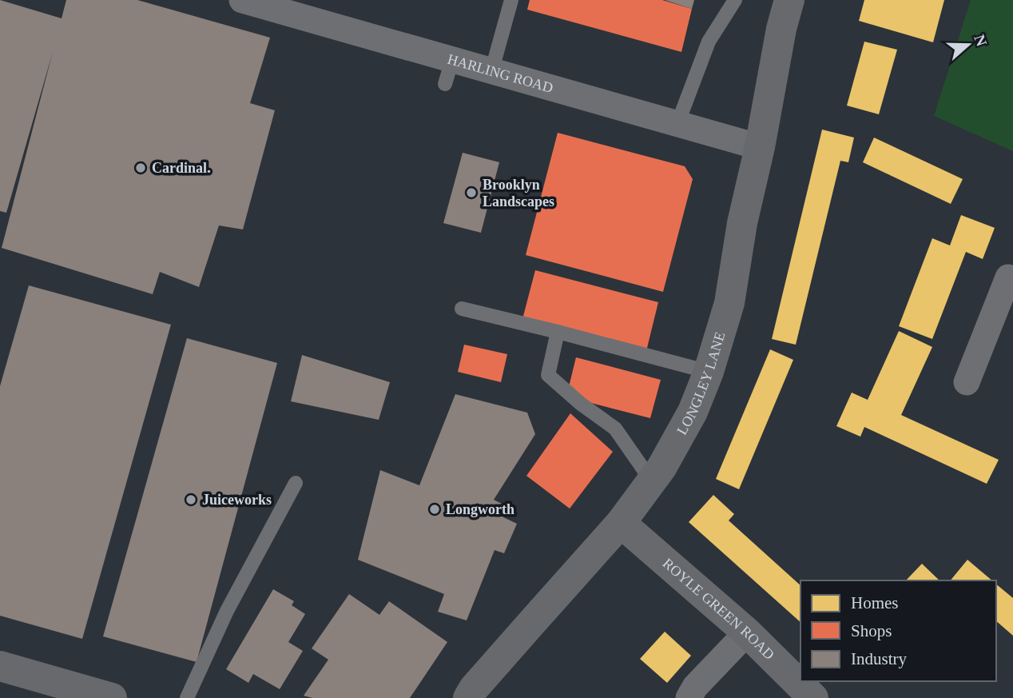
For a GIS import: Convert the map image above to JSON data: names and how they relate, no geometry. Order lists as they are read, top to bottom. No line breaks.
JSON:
{"streets":{"main road":["LONGLEY LANE","ROYLE GREEN ROAD"],"street":["HARLING ROAD"]},"crossings":[["HARLING ROAD","LONGLEY LANE"],["LONGLEY LANE","ROYLE GREEN ROAD"]],"places":["Cardinal.","Brooklyn Landscapes","Juiceworks","Longworth"],"legend":["Homes","Shops","Industry"],"north":"right"}
